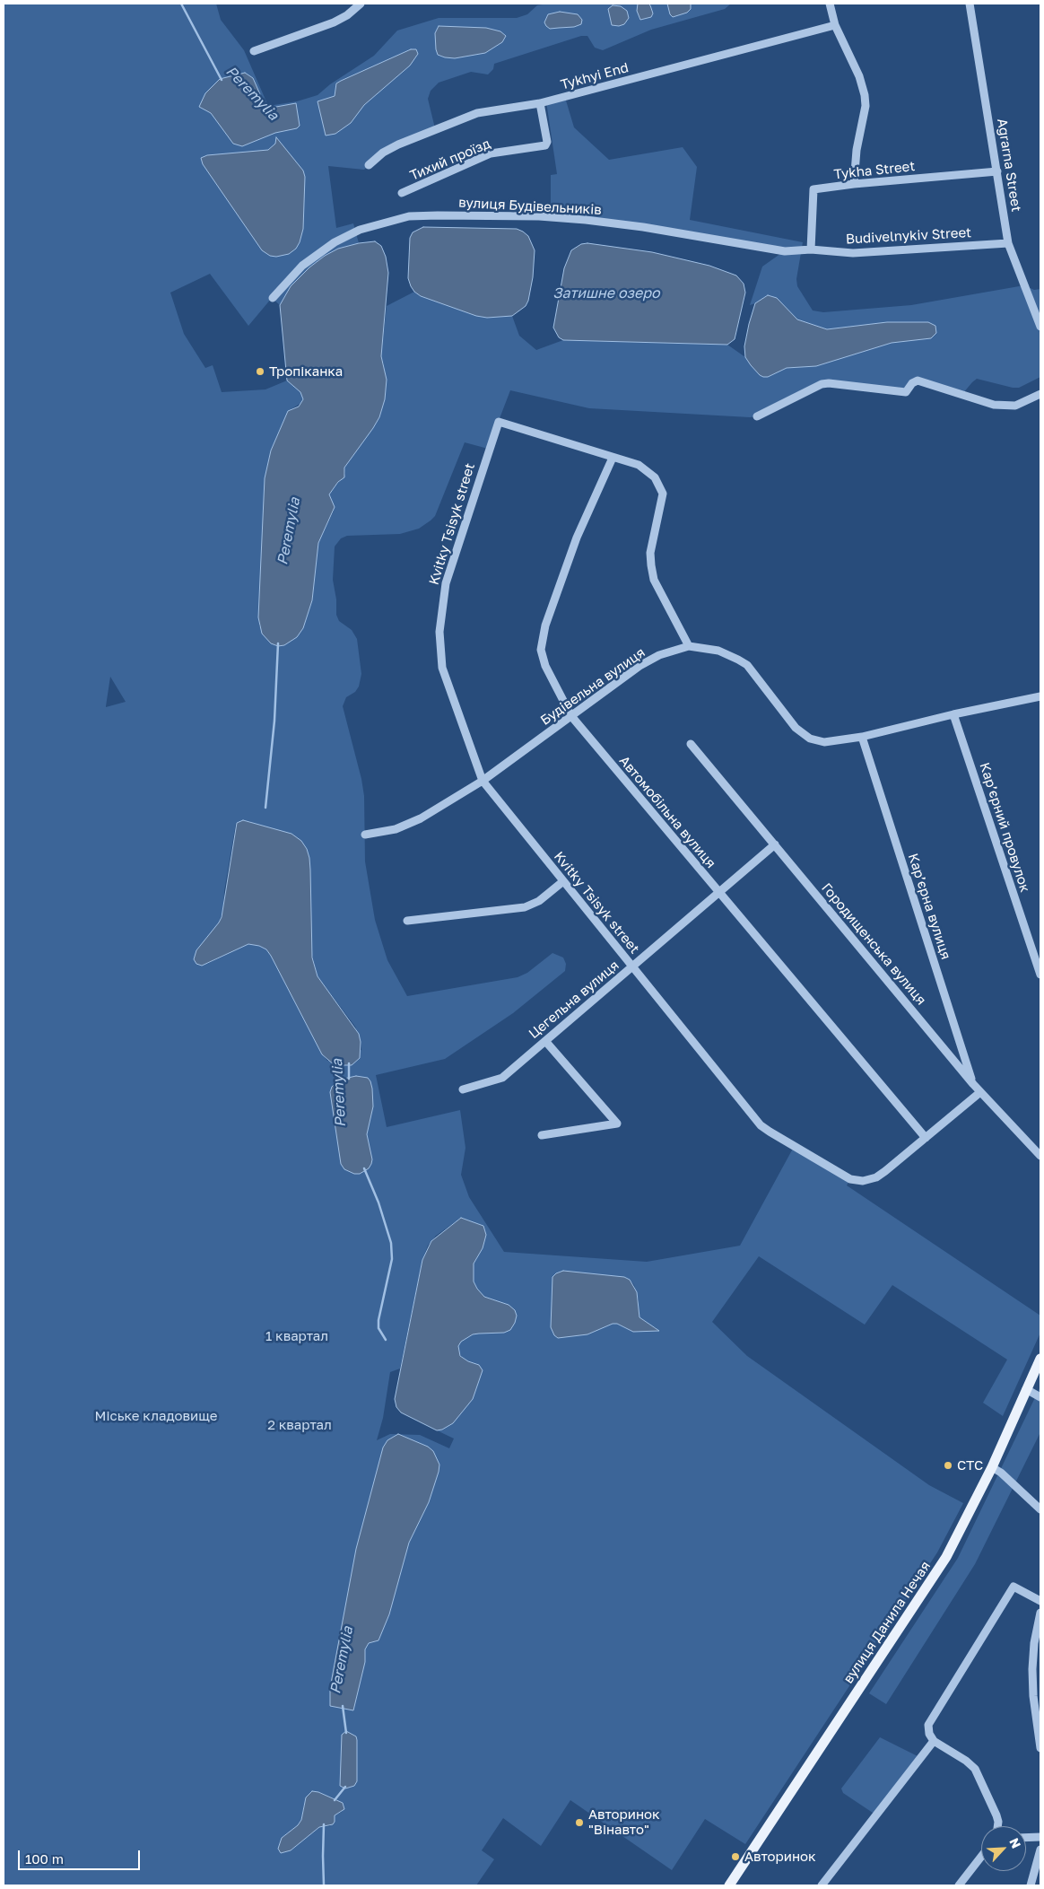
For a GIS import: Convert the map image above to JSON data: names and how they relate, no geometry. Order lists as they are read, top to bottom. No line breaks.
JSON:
{"streets":{"main road":["вулиця Данила Нечая"],"street":["Tykhyi End","Тихий проїзд","Agrarna Street","Tykha Street","вулиця Будівельників","Budivelnykiv Street","Kvitky Tsisyk street","Будівельна вулиця","Автомобільна вулиця","Карʼєрний провулок","Карʼєрна вулиця","Городищенська вулиця","Цегельна вулиця"]},"crossings":[["Tykhyi End","Тихий проїзд"],["Agrarna Street","Tykha Street"],["Agrarna Street","Budivelnykiv Street"],["Tykha Street","вулиця Будівельників"],["Tykha Street","Budivelnykiv Street"],["вулиця Будівельників","Budivelnykiv Street"],["Kvitky Tsisyk street","Будівельна вулиця"],["Kvitky Tsisyk street","Автомобільна вулиця"],["Kvitky Tsisyk street","Городищенська вулиця"],["Kvitky Tsisyk street","Цегельна вулиця"],["Будівельна вулиця","Автомобільна вулиця"],["Будівельна вулиця","Карʼєрний провулок"],["Будівельна вулиця","Карʼєрна вулиця"],["Автомобільна вулиця","Цегельна вулиця"],["Карʼєрна вулиця","Городищенська вулиця"],["Городищенська вулиця","Цегельна вулиця"]],"water":["Peremylia","Затишне озеро"],"parks":["1 квартал","Міське кладовище","2 квартал"],"places":["Тропіканка","СТС","Авторинок \"Вінавто\"","Авторинок"],"scale_bar":"100 m","north":"top right"}
